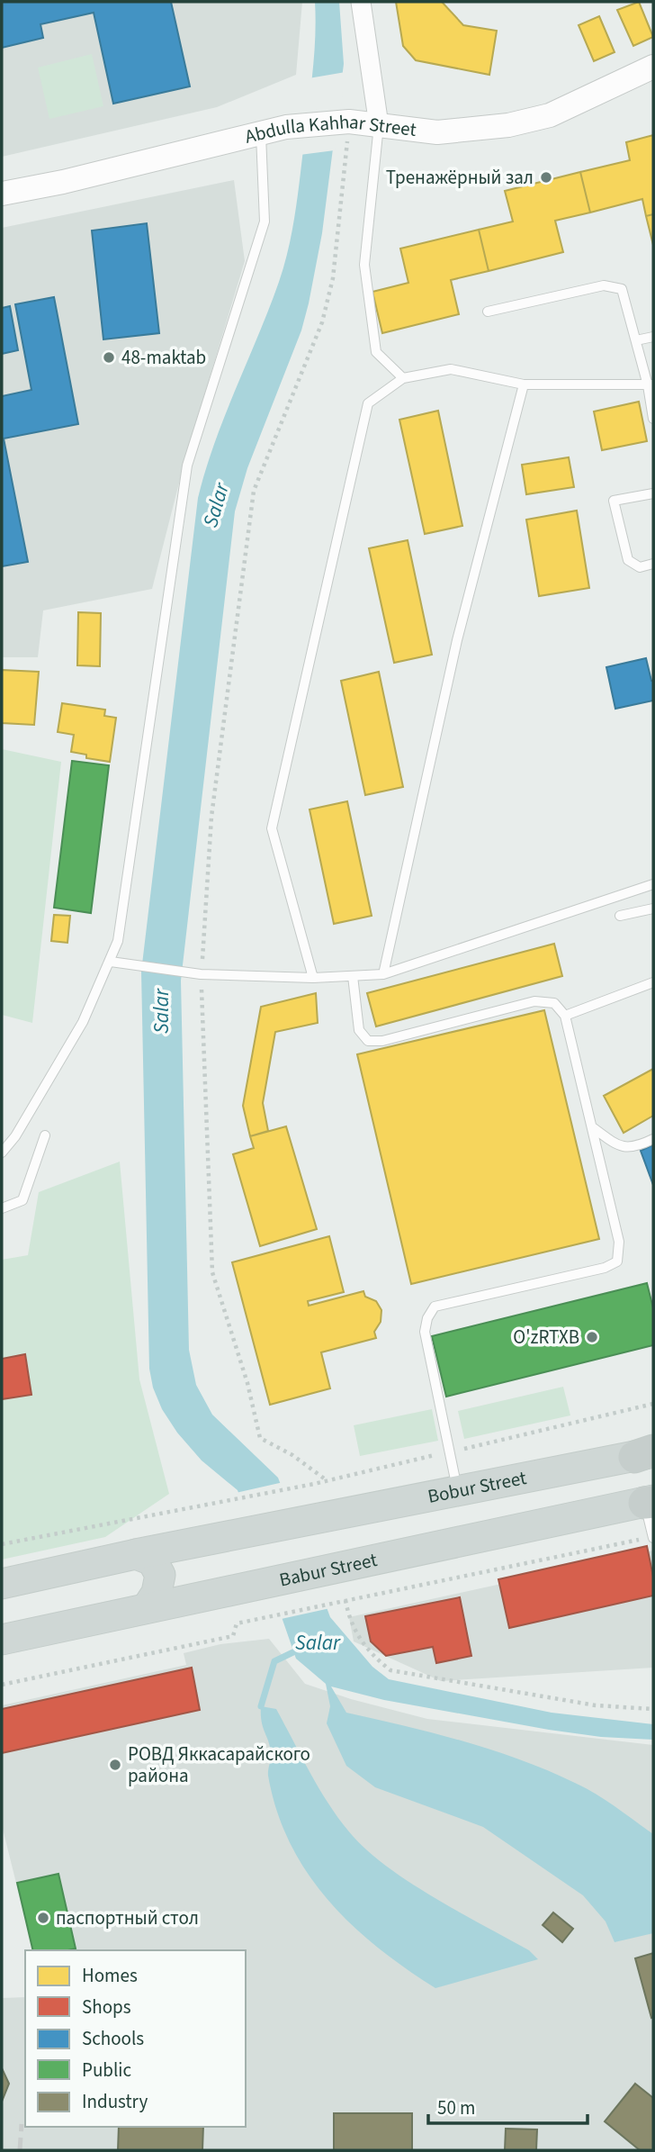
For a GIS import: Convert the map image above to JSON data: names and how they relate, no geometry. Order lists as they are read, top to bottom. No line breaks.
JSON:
{"streets":{"main road":["Bobur Street","Babur Street"],"street":["Abdulla Kahhar Street"]},"water":["Salar"],"places":["Тренажёрный зал","48-maktab","O'zRTXB","РОВД Яккасарайского района","паспортный стол"],"legend":["Homes","Shops","Schools","Public","Industry"],"scale_bar":"50 m"}
